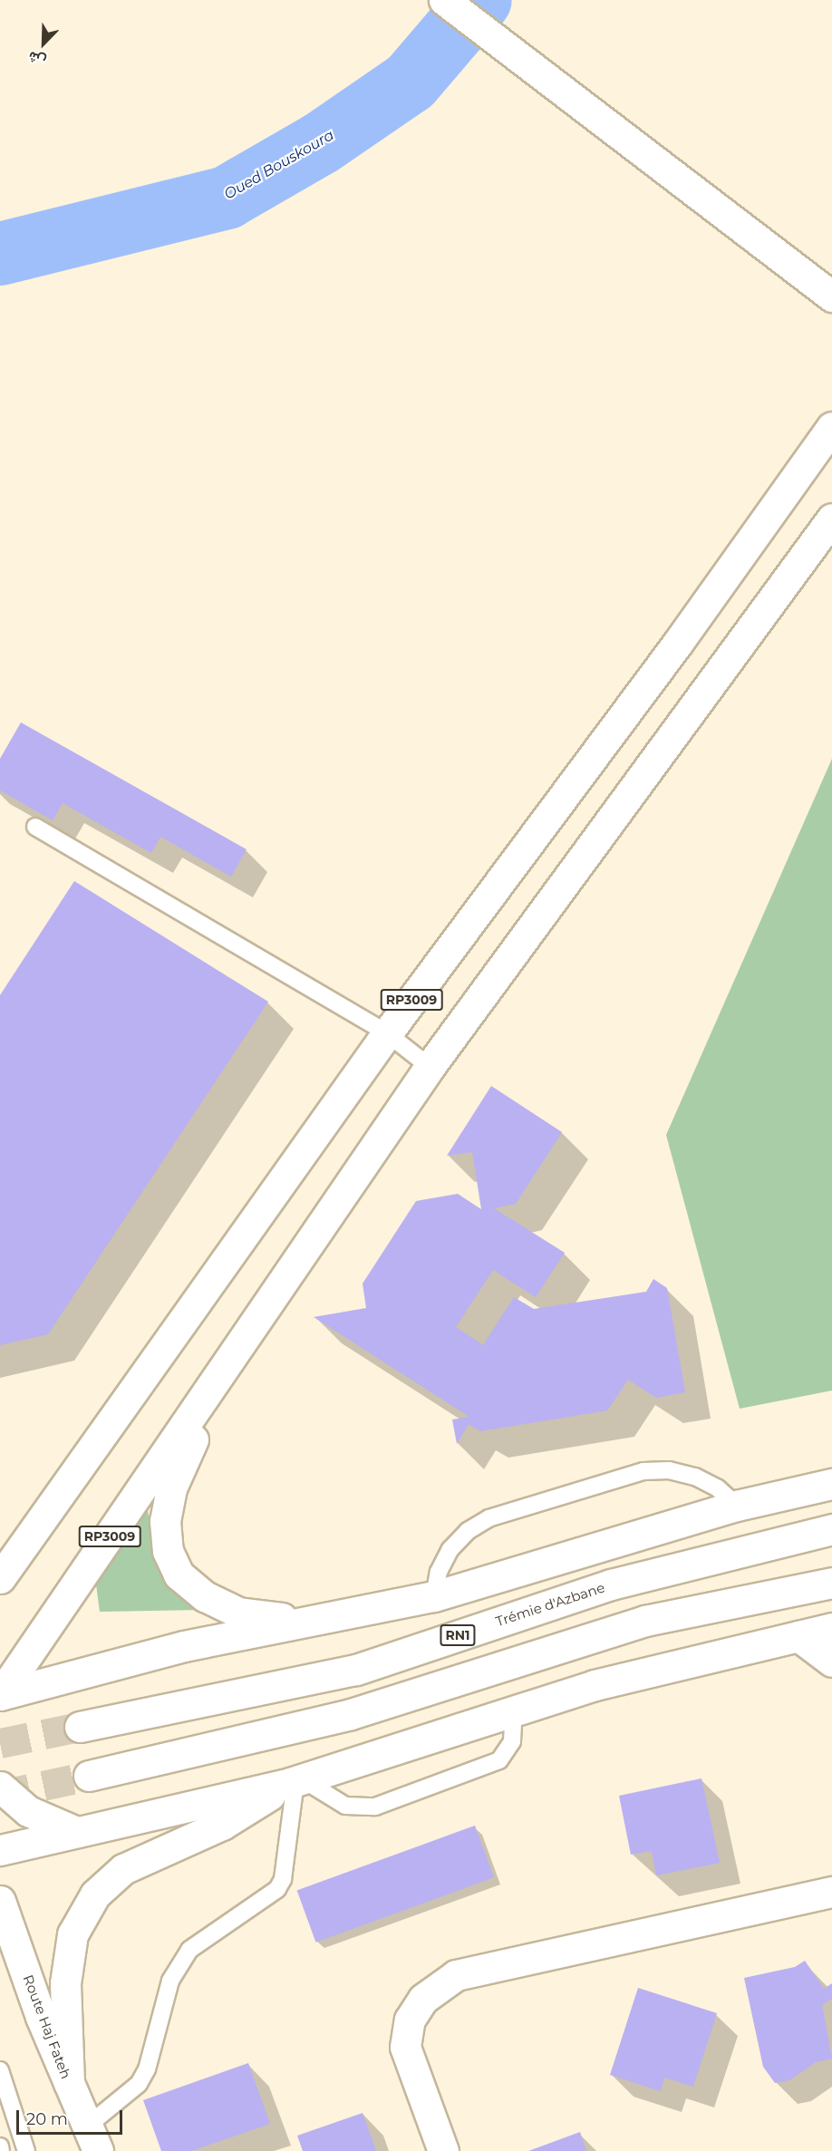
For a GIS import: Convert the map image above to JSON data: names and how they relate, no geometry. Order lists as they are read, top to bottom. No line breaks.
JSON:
{"streets":{"main road":["RP3009","Trémie d'Azbane","RN1","Route Haj Fateh"]},"water":["Oued Bouskoura"],"scale_bar":"20 m","north":"bottom left"}
